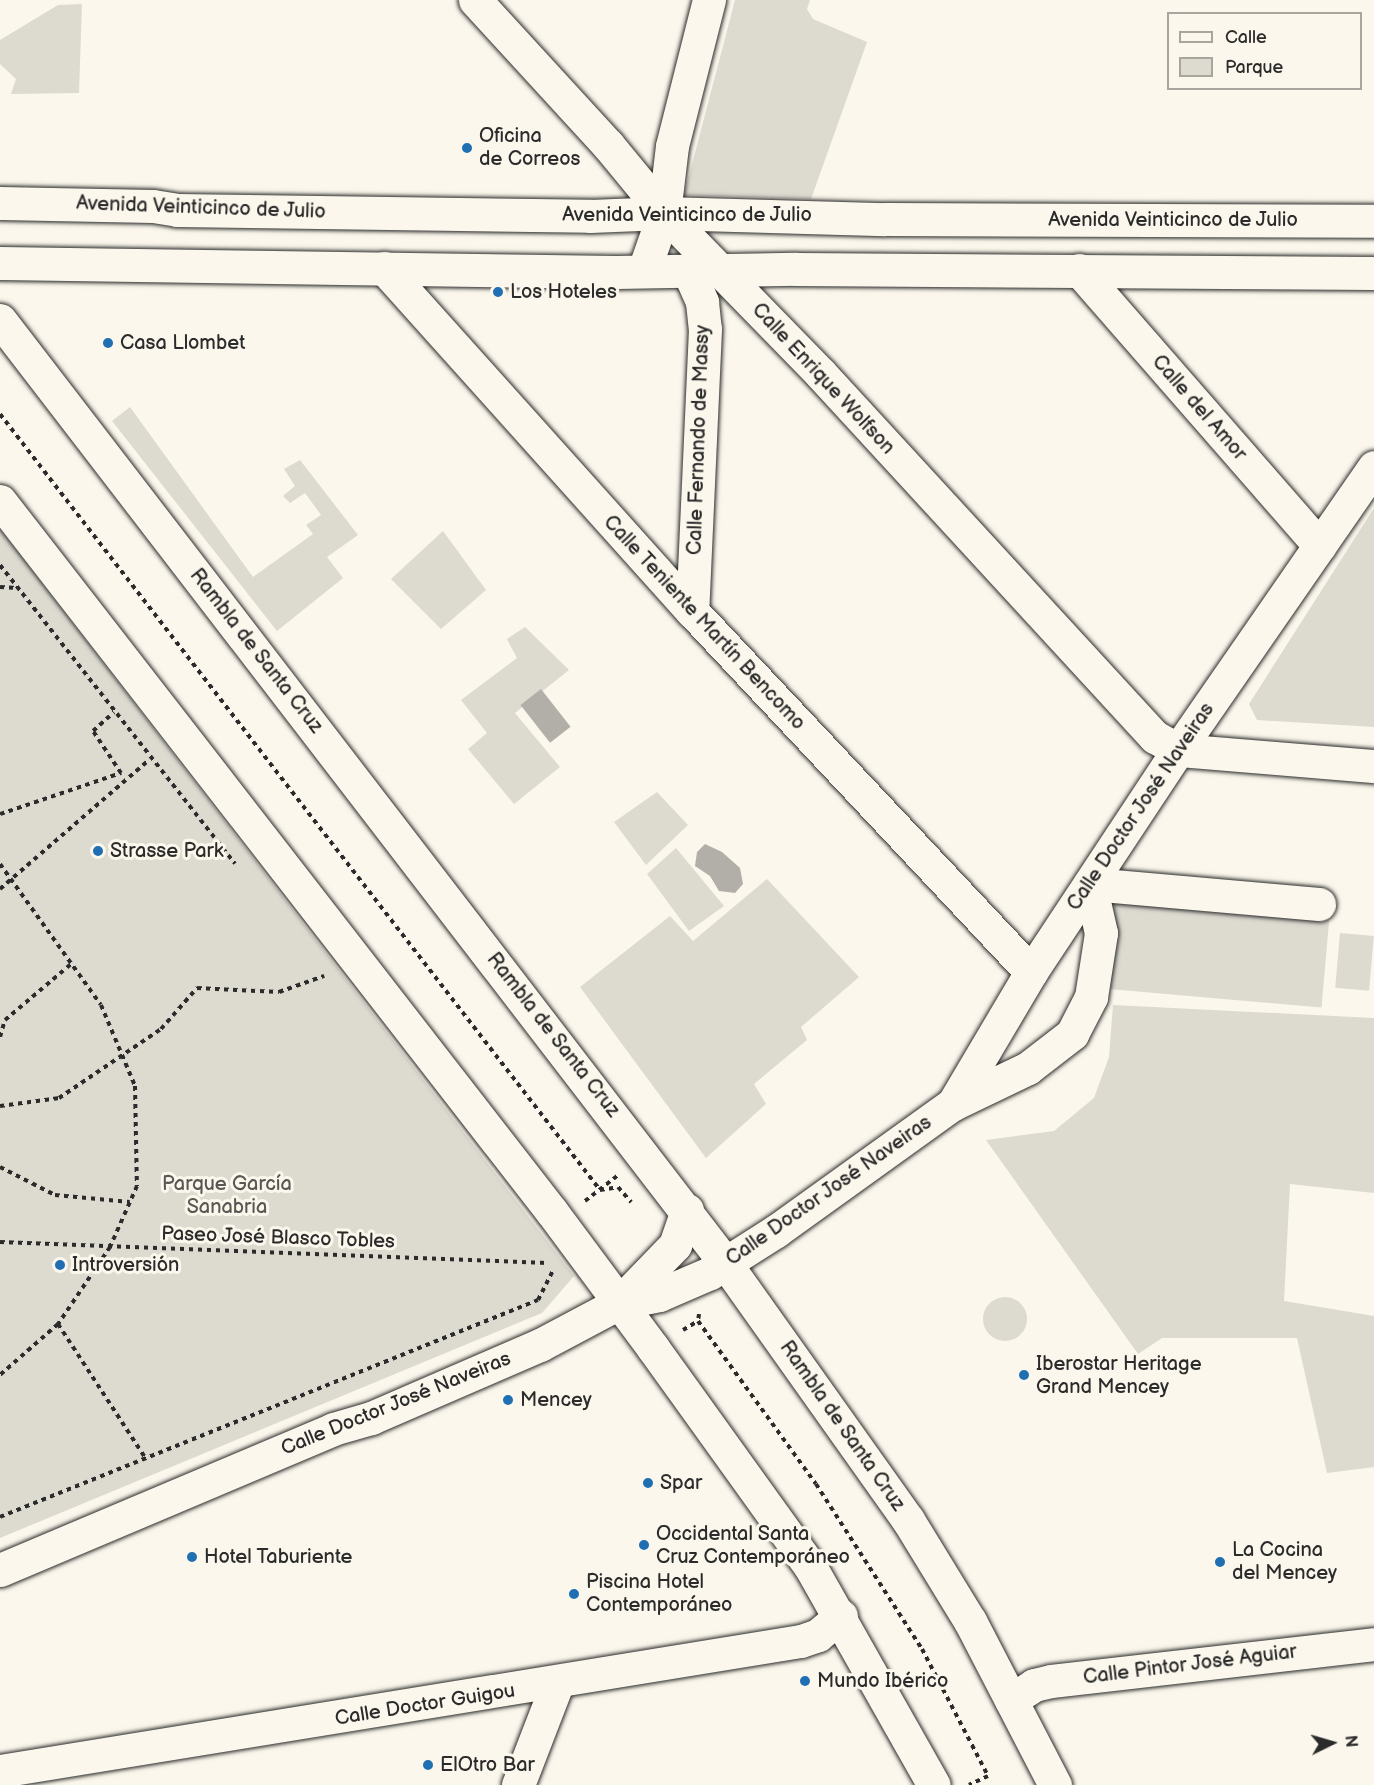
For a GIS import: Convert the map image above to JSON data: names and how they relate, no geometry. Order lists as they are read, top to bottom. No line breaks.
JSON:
{"streets":{"street":["Avenida Veinticinco de Julio","Calle Enrique Wolfson","Calle del Amor","Calle Fernando de Massy","Calle Teniente Martín Bencomo","Rambla de Santa Cruz","Calle Doctor José Naveiras","Calle Pintor José Aguiar","Calle Doctor Guigou"],"path":["Paseo José Blasco Tobles"]},"crossings":[["Avenida Veinticinco de Julio","Calle Enrique Wolfson"],["Calle Enrique Wolfson","Calle Doctor José Naveiras"],["Calle del Amor","Calle Doctor José Naveiras"],["Calle Fernando de Massy","Calle Teniente Martín Bencomo"],["Calle Teniente Martín Bencomo","Calle Doctor José Naveiras"],["Rambla de Santa Cruz","Calle Doctor José Naveiras"],["Rambla de Santa Cruz","Calle Pintor José Aguiar"]],"parks":["Parque García Sanabria"],"places":["Oficina de Correos","Los Hoteles","Casa Llombet","Strasse Park","Introversión","Iberostar Heritage Grand Mencey","Mencey","Spar","Occidental Santa Cruz Contemporáneo","Hotel Taburiente","La Cocina del Mencey","Piscina Hotel Contemporáneo","Mundo Ibérico","ElOtro Bar"],"legend":["Calle","Parque"],"north":"right"}
